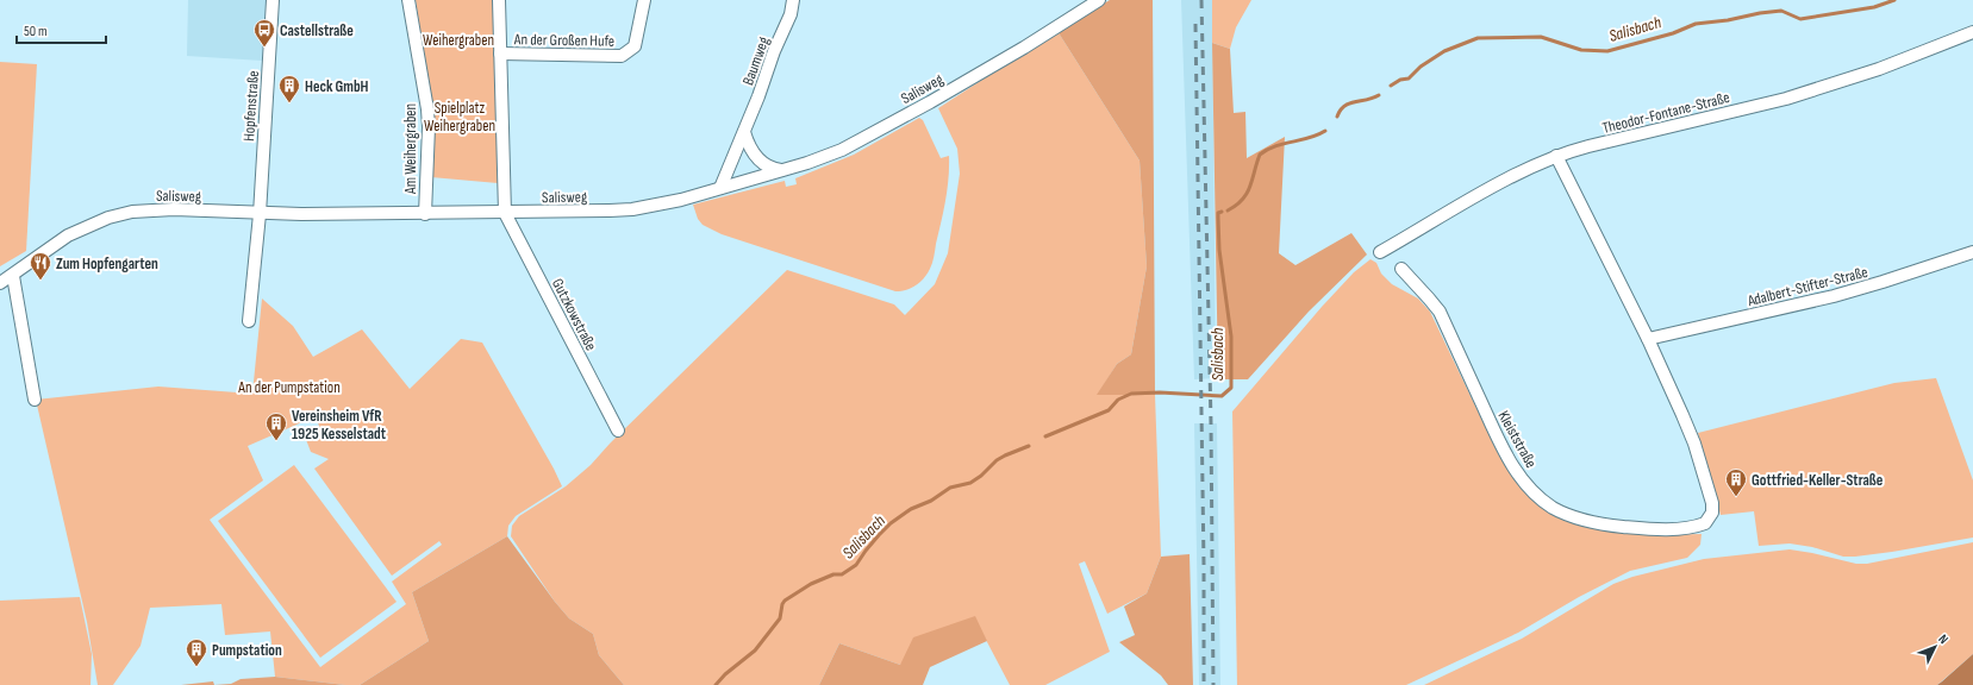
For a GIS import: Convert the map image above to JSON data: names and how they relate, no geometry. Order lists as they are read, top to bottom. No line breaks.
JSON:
{"streets":{"street":["An der Großen Hufe","Baumweg","Salisweg","Hopfenstraße","Theodor-Fontane-Straße","Am Weihergraben","Adalbert-Stifter-Straße","Gutzkowstraße","Kleiststraße"]},"crossings":[["Baumweg","Salisweg"],["Salisweg","Hopfenstraße"],["Salisweg","Am Weihergraben"],["Salisweg","Gutzkowstraße"],["Adalbert-Stifter-Straße","Kleiststraße"]],"water":["Salisbach"],"parks":["Weihergraben","Spielplatz Weihergraben","An der Pumpstation"],"places":{"bus stop":["Castellstraße"],"building":["Heck GmbH","Vereinsheim VfR 1925 Kesselstadt","Gottfried-Keller-Straße","Pumpstation"],"restaurant":["Zum Hopfengarten"]},"scale_bar":"50 m","north":"top right"}
